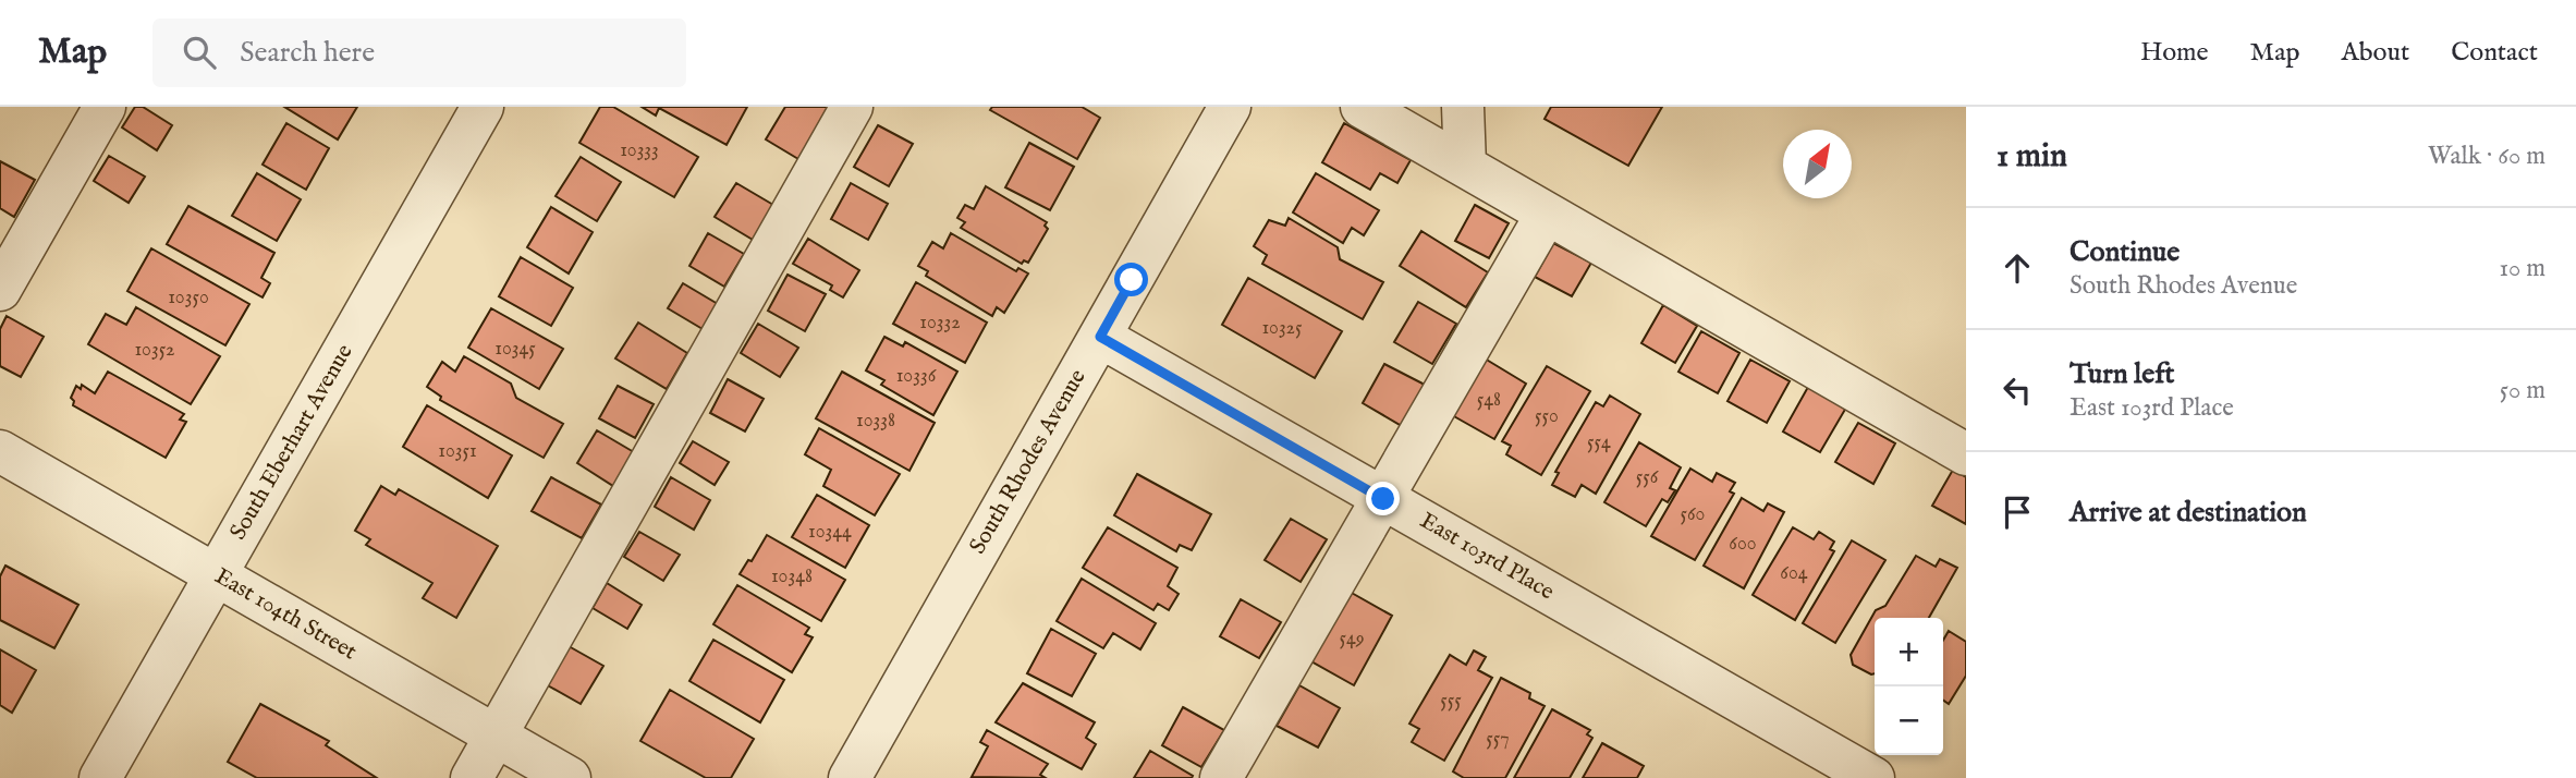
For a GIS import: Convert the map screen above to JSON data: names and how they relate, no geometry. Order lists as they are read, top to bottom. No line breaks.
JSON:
{"streets":{"street":["South Eberhart Avenue","South Rhodes Avenue","East 103rd Place","East 104th Street"]},"crossings":[["South Eberhart Avenue","East 104th Street"],["South Rhodes Avenue","East 103rd Place"]],"house_numbers":["10333","10350","10332","10325","10345","10352","10336","548","550","10338","554","10351","556","560","10344","600","604","10348","549","555","557"],"north":"top right","page":{"header":"Map","search":"Search here","nav":["Home","Map","About","Contact"],"heading":["1 min","Walk · 60 m"],"list":[["Continue","South Rhodes Avenue","10 m"],["Turn left","East 103rd Place","50 m"],"Arrive at destination"],"map_buttons":["+","−"]}}
